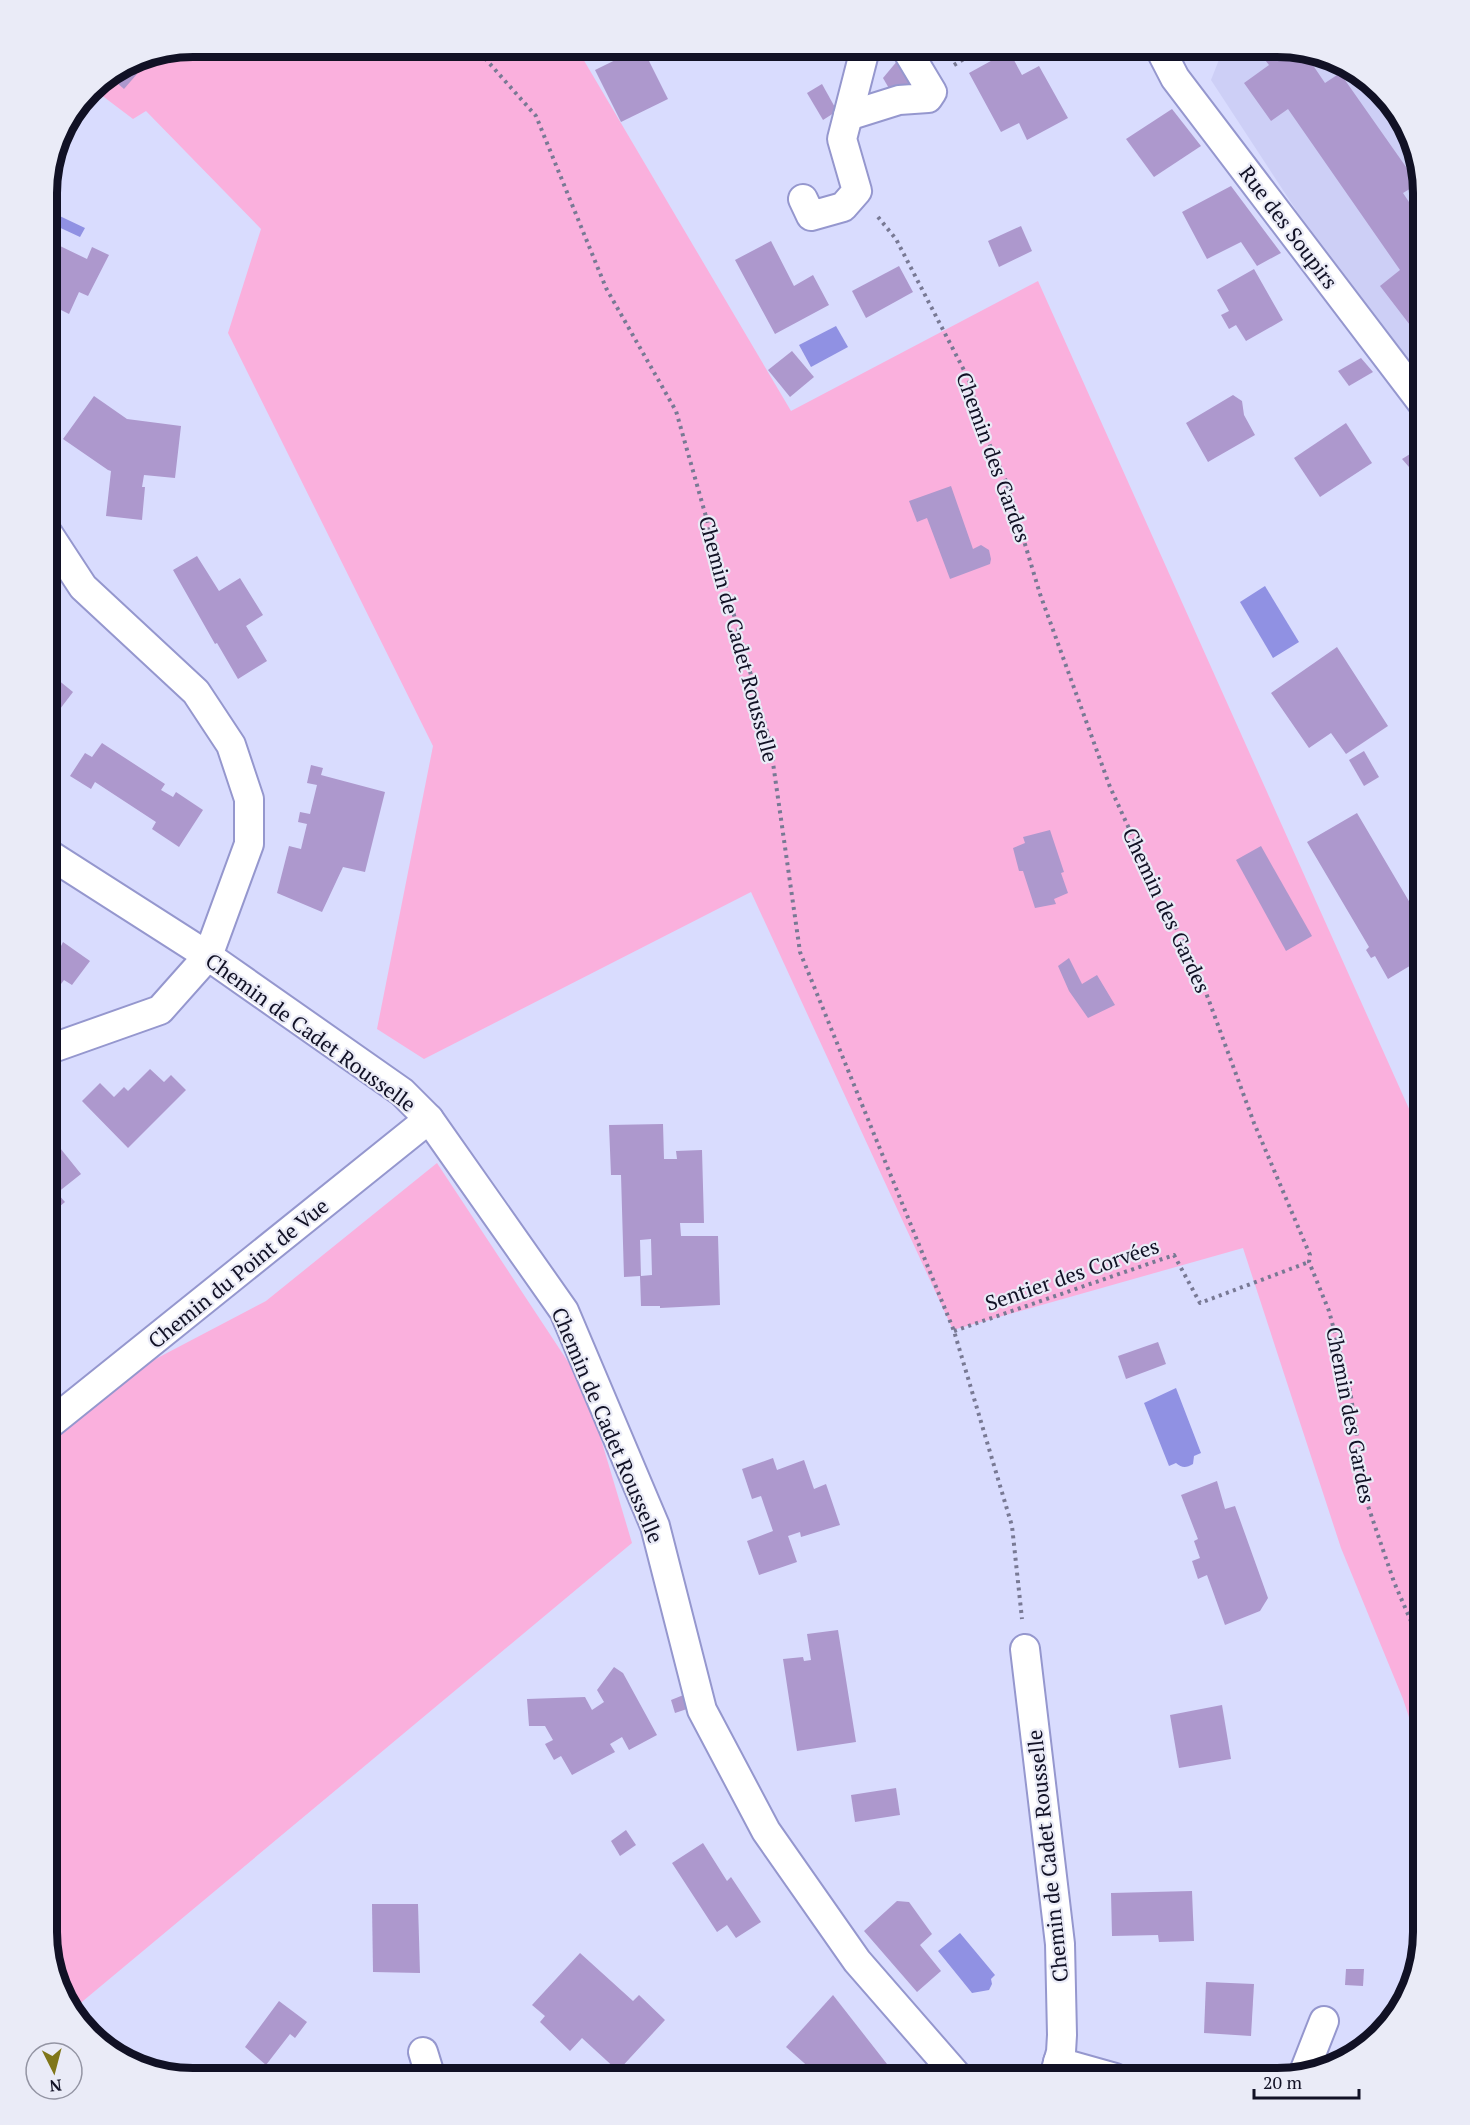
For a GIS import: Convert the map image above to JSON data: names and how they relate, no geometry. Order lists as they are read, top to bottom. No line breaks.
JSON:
{"streets":{"street":["Rue des Soupirs","Chemin de Cadet Rousselle","Chemin du Point de Vue"],"path":["Chemin des Gardes","Sentier des Corvées"]},"crossings":[["Chemin des Gardes","Sentier des Corvées"],["Chemin de Cadet Rousselle","Chemin du Point de Vue"],["Chemin de Cadet Rousselle","Sentier des Corvées"]],"scale_bar":"20 m","north":"bottom"}
